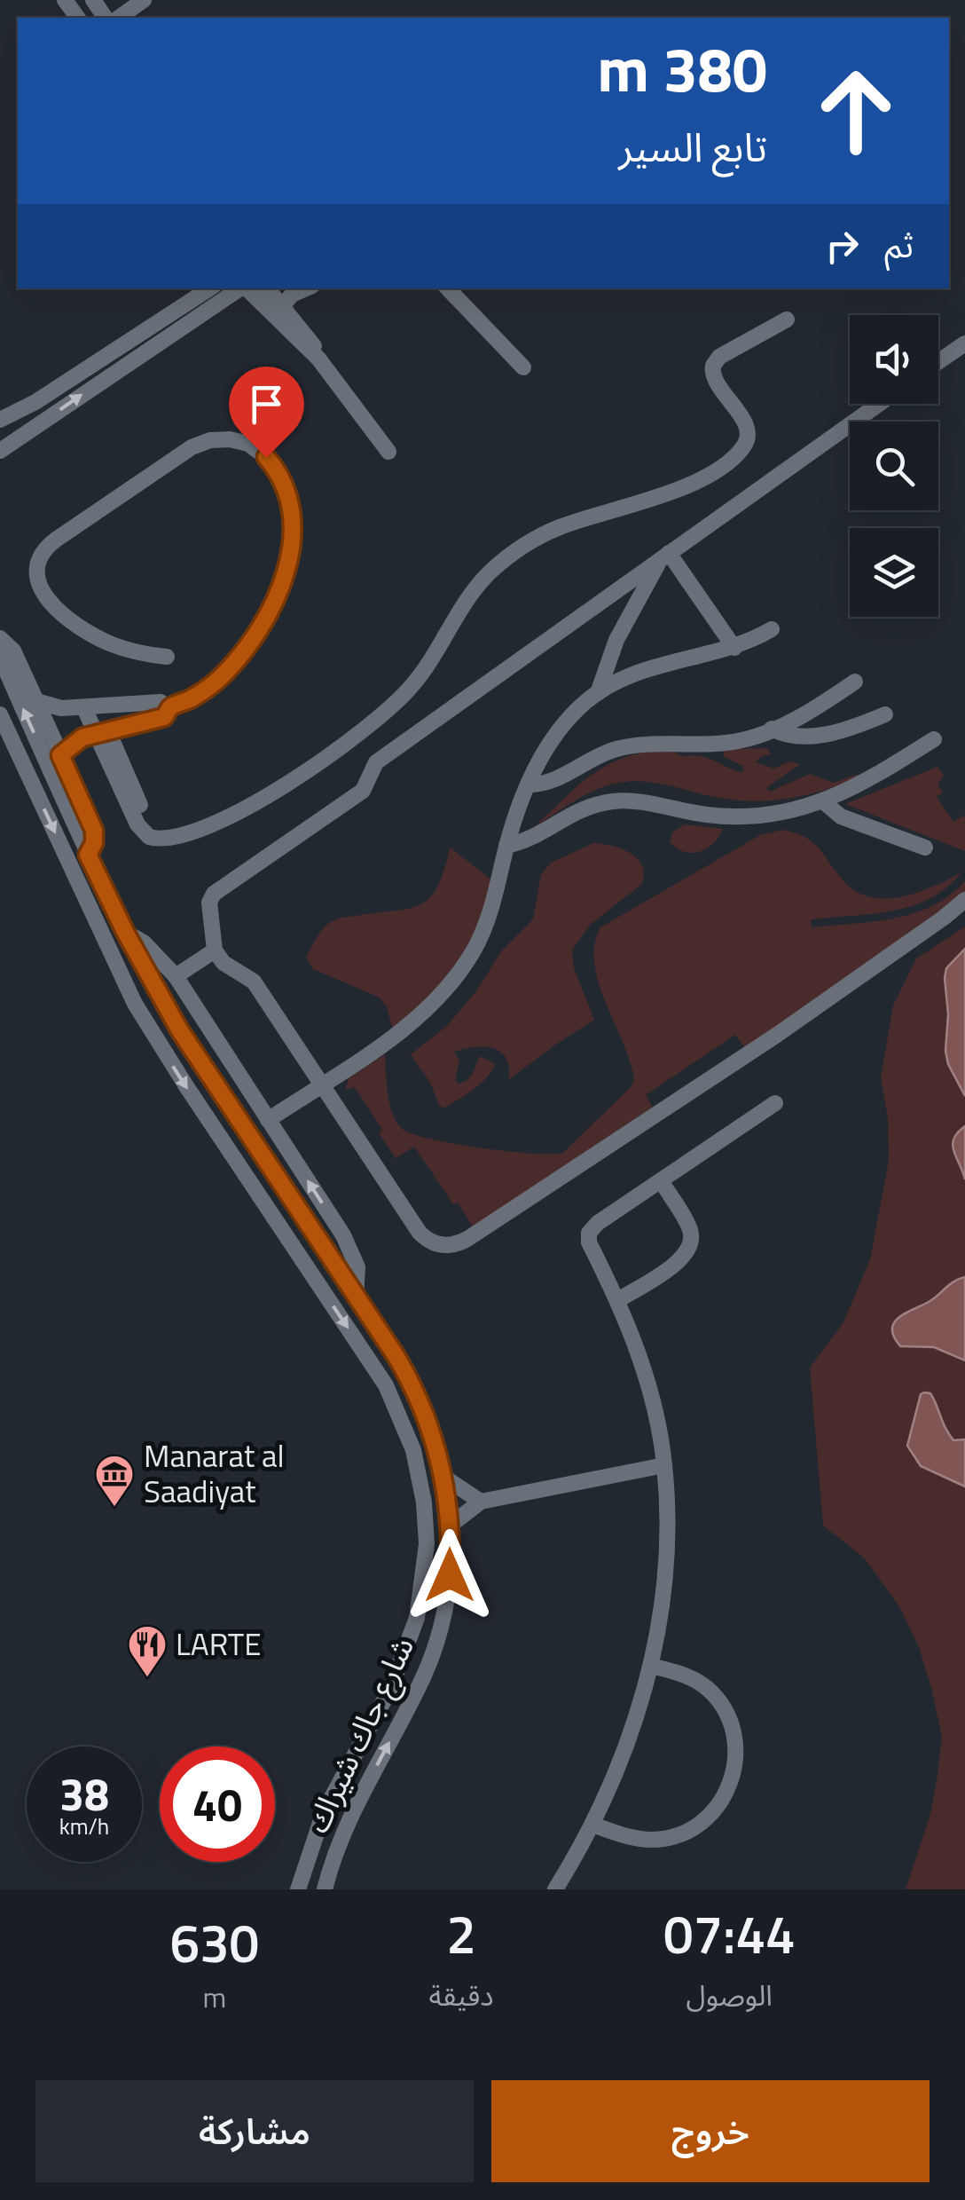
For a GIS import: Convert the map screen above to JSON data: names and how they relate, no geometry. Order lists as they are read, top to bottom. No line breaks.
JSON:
{"streets":{"street":["شارع جاك شيراك"]},"places":{"museum":["Manarat al Saadiyat"],"restaurant":["LARTE"]},"page":{"turn":["380 m","تابع السير"],"then":"ثم","speed":"38 km/h","limit":"40","eta":["07:44","الوصول","2","دقيقة","630","m"],"buttons":["خروج","مشاركة"]}}
